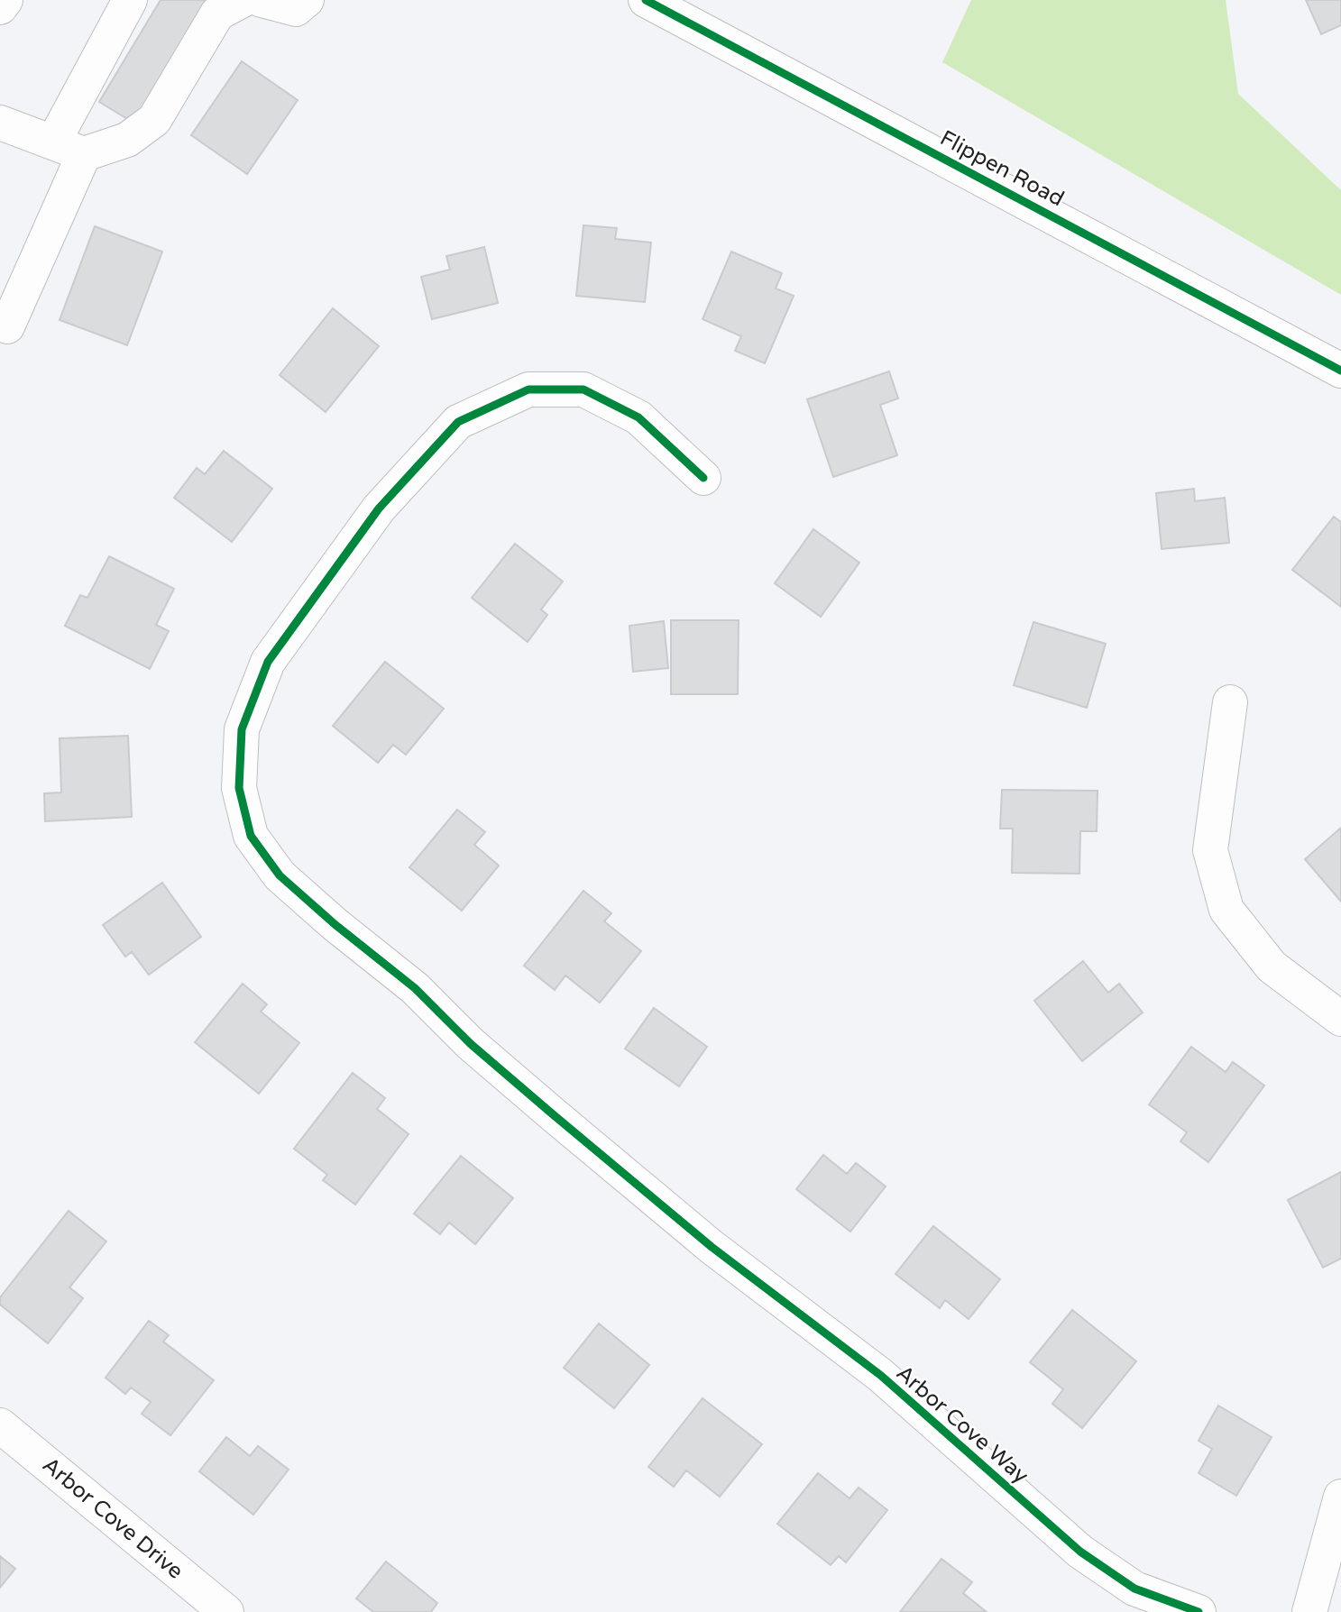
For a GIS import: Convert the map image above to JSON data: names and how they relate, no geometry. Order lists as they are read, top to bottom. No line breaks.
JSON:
{"streets":{"street":["Flippen Road","Arbor Cove Way","Arbor Cove Drive"]}}
